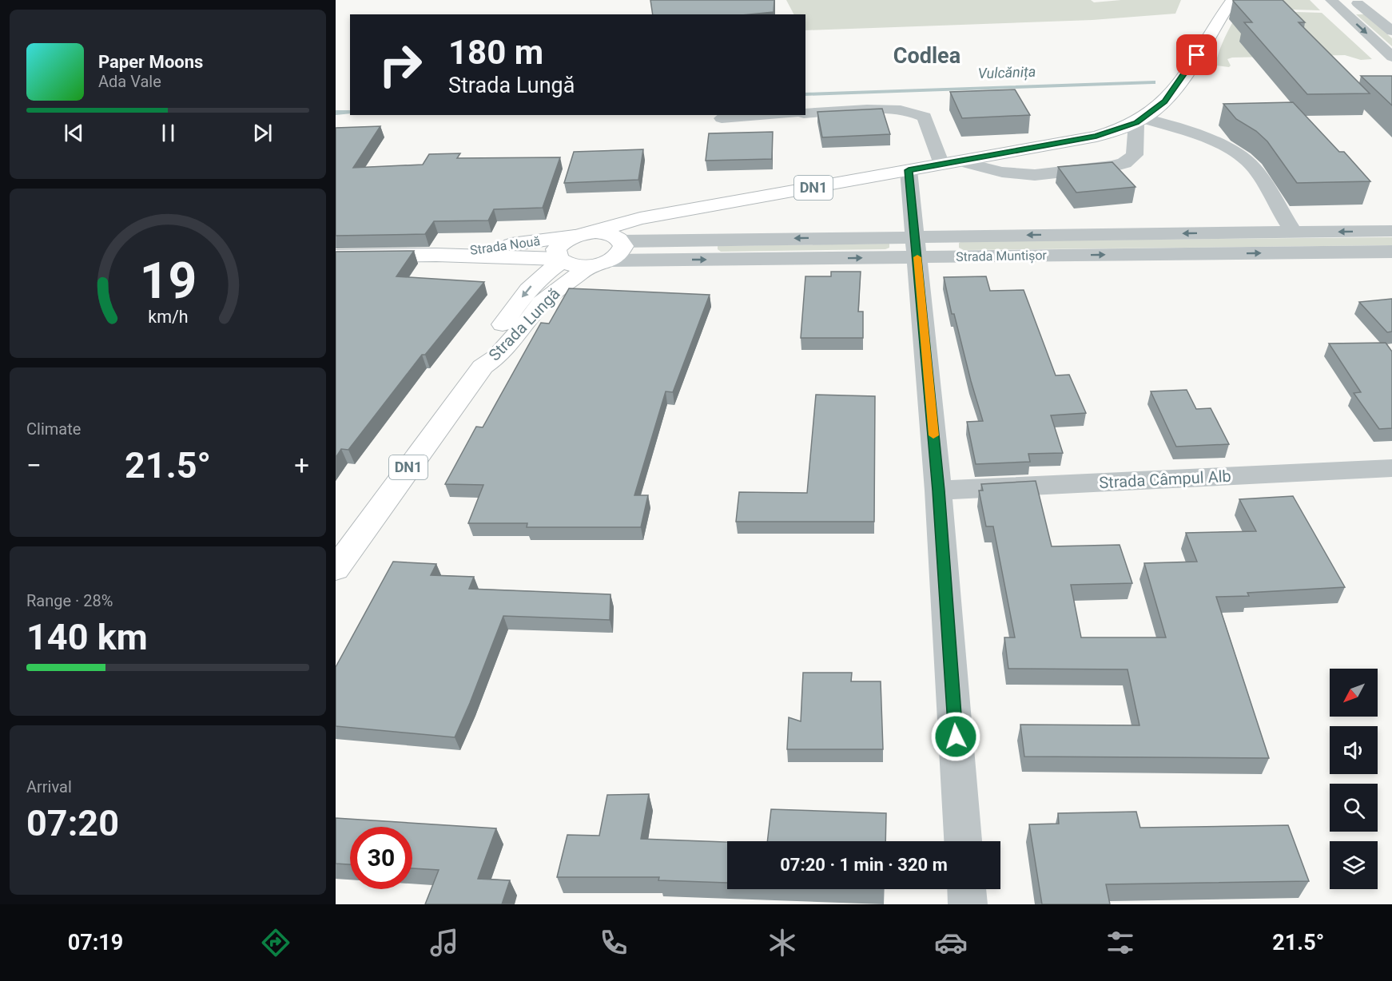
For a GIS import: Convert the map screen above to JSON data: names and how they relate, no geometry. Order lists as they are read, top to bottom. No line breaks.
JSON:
{"streets":{"main road":["DN1","Strada Nouă","Strada Lungă"],"street":["Strada Muntișor","Strada Câmpul Alb"]},"crossings":[["DN1","Strada Nouă"],["DN1","Strada Muntișor"],["DN1","Strada Lungă"],["Strada Nouă","Strada Muntișor"],["Strada Nouă","Strada Lungă"],["Strada Muntișor","Strada Lungă"]],"districts":["Codlea"],"water":["Vulcănița"],"north":"bottom left","page":{"turn":["180 m","Strada Lungă"],"song":["Paper Moons","Ada Vale"],"tile":["Climate",["Range · 28%","140 km"],["Arrival","07:20"]],"heat":["−","21.5°","+"],"limit":"30","trip":"07:20 · 1 min · 320 m","tabs":["07:19","21.5°"],"gauge":["19","km/h"]}}
